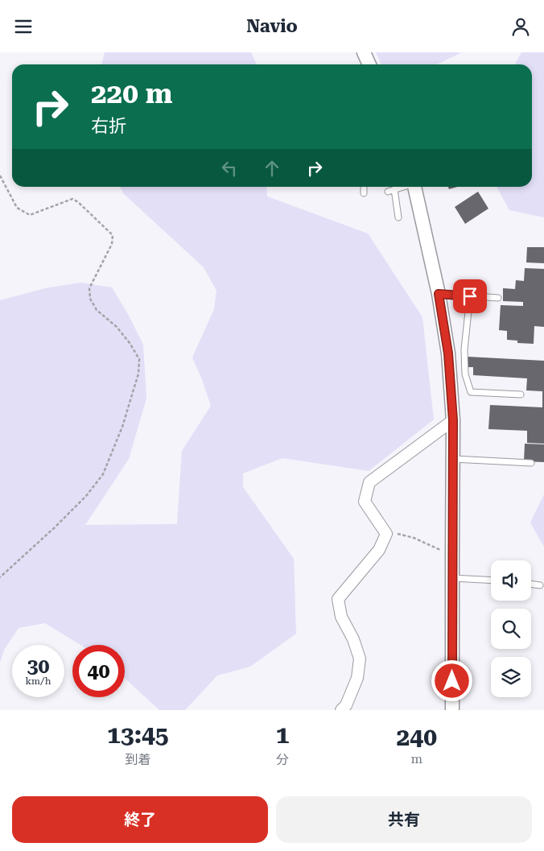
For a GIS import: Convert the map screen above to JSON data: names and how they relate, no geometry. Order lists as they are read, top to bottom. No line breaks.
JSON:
{"page":{"header":"Navio","turn":["220 m","右折"],"speed":"30 km/h","limit":"40","eta":["13:45","到着","1","分","240","m"],"buttons":["終了","共有"]}}
